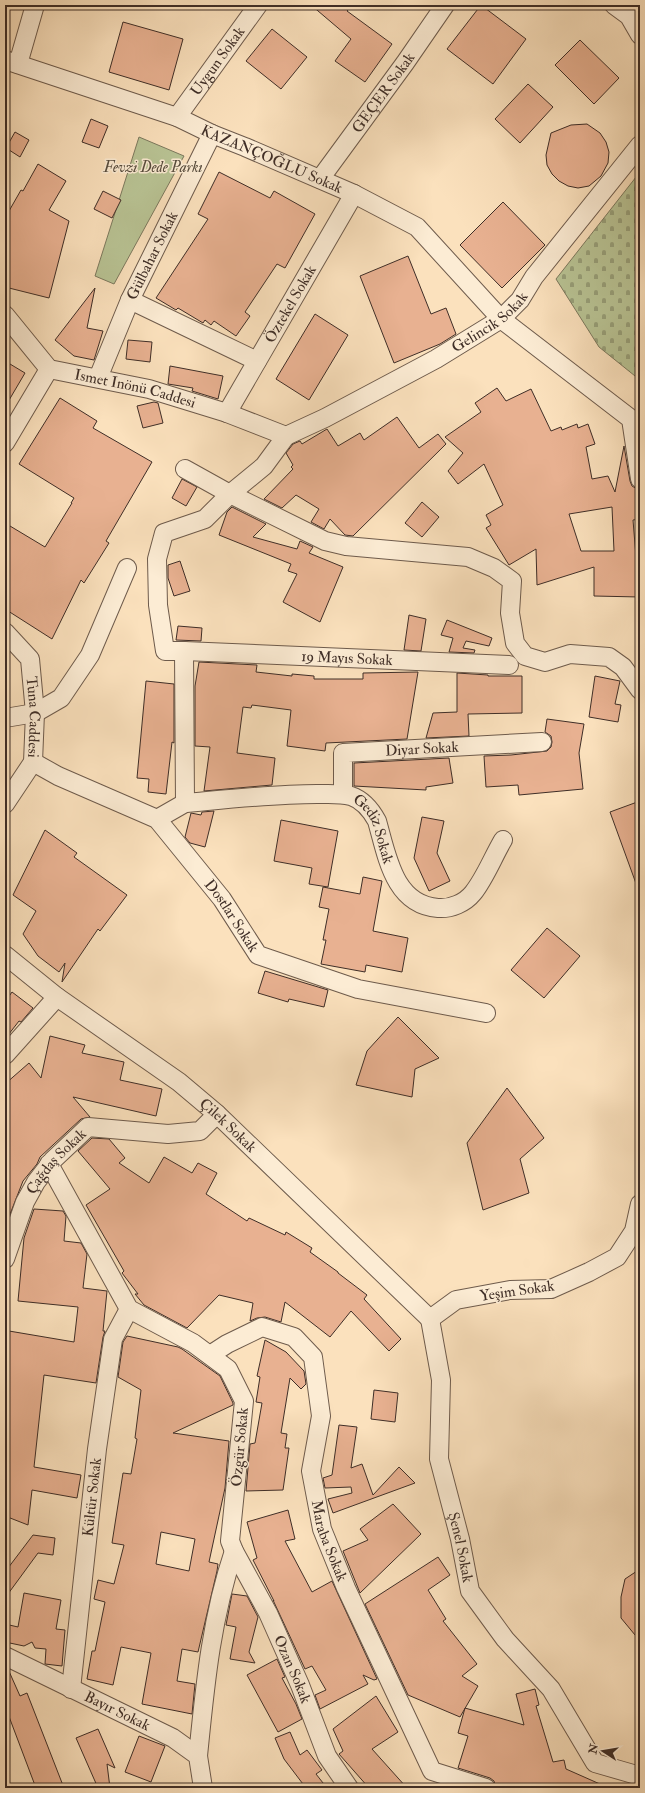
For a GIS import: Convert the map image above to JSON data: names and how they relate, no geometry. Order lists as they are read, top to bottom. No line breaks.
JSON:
{"streets":{"street":["Uygun Sokak","GEÇER Sokak","KAZANÇOĞLU Sokak","Gülbahar Sokak","Öztekel Sokak","Gelincik Sokak","Ismet Inönü Caddesi","19 Mayıs Sokak","Tuna Caddesi","Diyar Sokak","Gediz Sokak","Dostlar Sokak","Çilek Sokak","Çağdaş Sokak","Yeşim Sokak","Özgür Sokak","Kültür Sokak","Maraba Sokak","Şenel Sokak","Ozan Sokak","Bayır Sokak"]},"crossings":[["Uygun Sokak","KAZANÇOĞLU Sokak"],["GEÇER Sokak","KAZANÇOĞLU Sokak"],["KAZANÇOĞLU Sokak","Gülbahar Sokak"],["KAZANÇOĞLU Sokak","Öztekel Sokak"],["KAZANÇOĞLU Sokak","Gelincik Sokak"],["Gülbahar Sokak","Ismet Inönü Caddesi"],["Öztekel Sokak","Ismet Inönü Caddesi"],["Gelincik Sokak","Ismet Inönü Caddesi"],["Tuna Caddesi","Dostlar Sokak"],["Diyar Sokak","Gediz Sokak"],["Çilek Sokak","Çağdaş Sokak"],["Çilek Sokak","Yeşim Sokak"],["Çilek Sokak","Şenel Sokak"],["Yeşim Sokak","Şenel Sokak"],["Özgür Sokak","Kültür Sokak"],["Özgür Sokak","Maraba Sokak"],["Özgür Sokak","Ozan Sokak"],["Özgür Sokak","Bayır Sokak"],["Kültür Sokak","Bayır Sokak"]],"parks":["Fevzi Dede Parkı"],"north":"left"}
